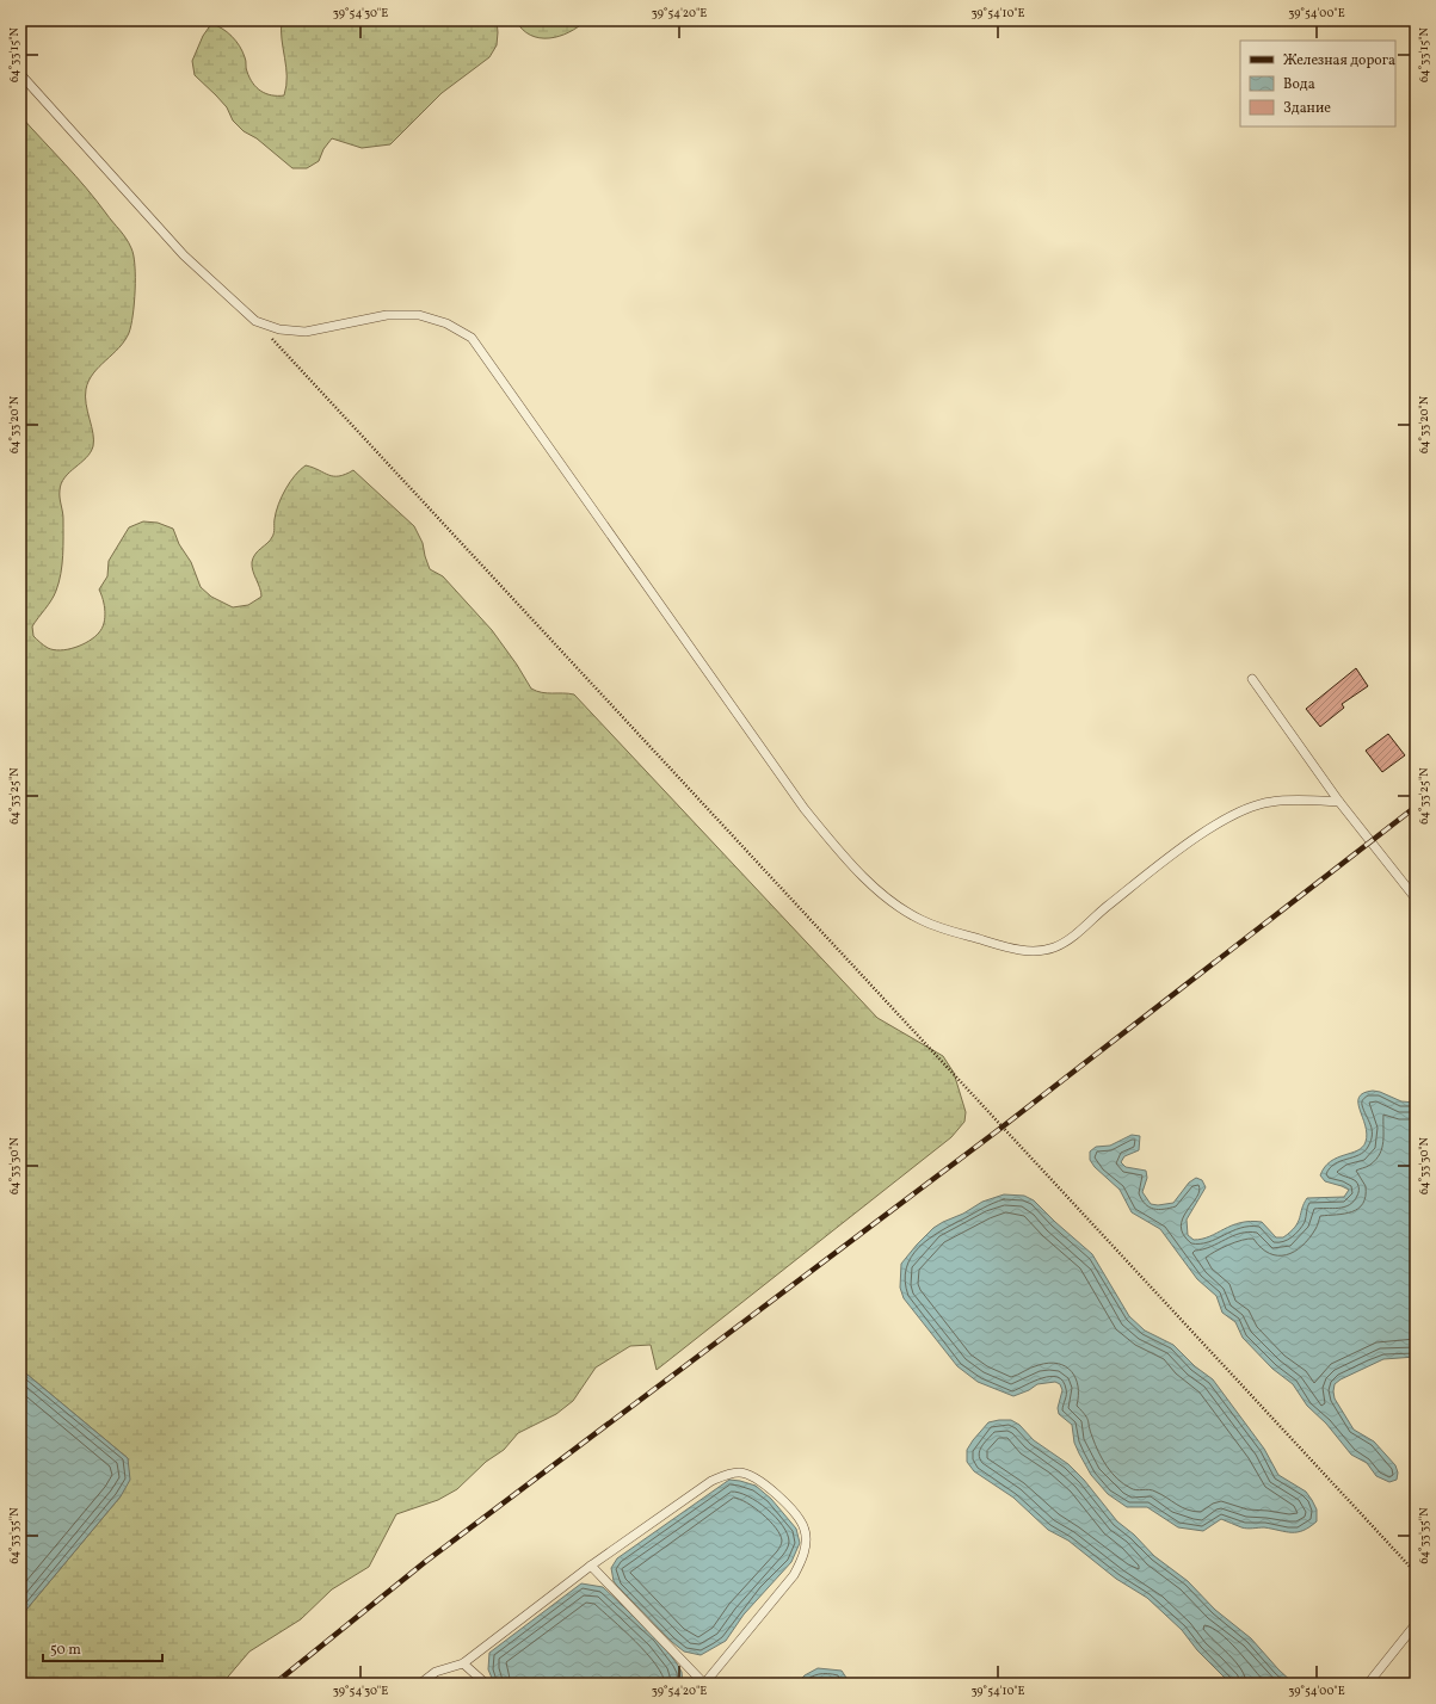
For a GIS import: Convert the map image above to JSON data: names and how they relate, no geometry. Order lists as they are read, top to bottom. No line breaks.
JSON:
{"legend":["Железная дорога","Вода","Здание"],"scale_bar":"50 m","coordinates":["39°54'30\"E","39°54'20\"E","39°54'10\"E","39°54'00\"E","64°33'15\"N","64°33'20\"N","64°33'25\"N","64°33'30\"N","64°33'35\"N"]}
